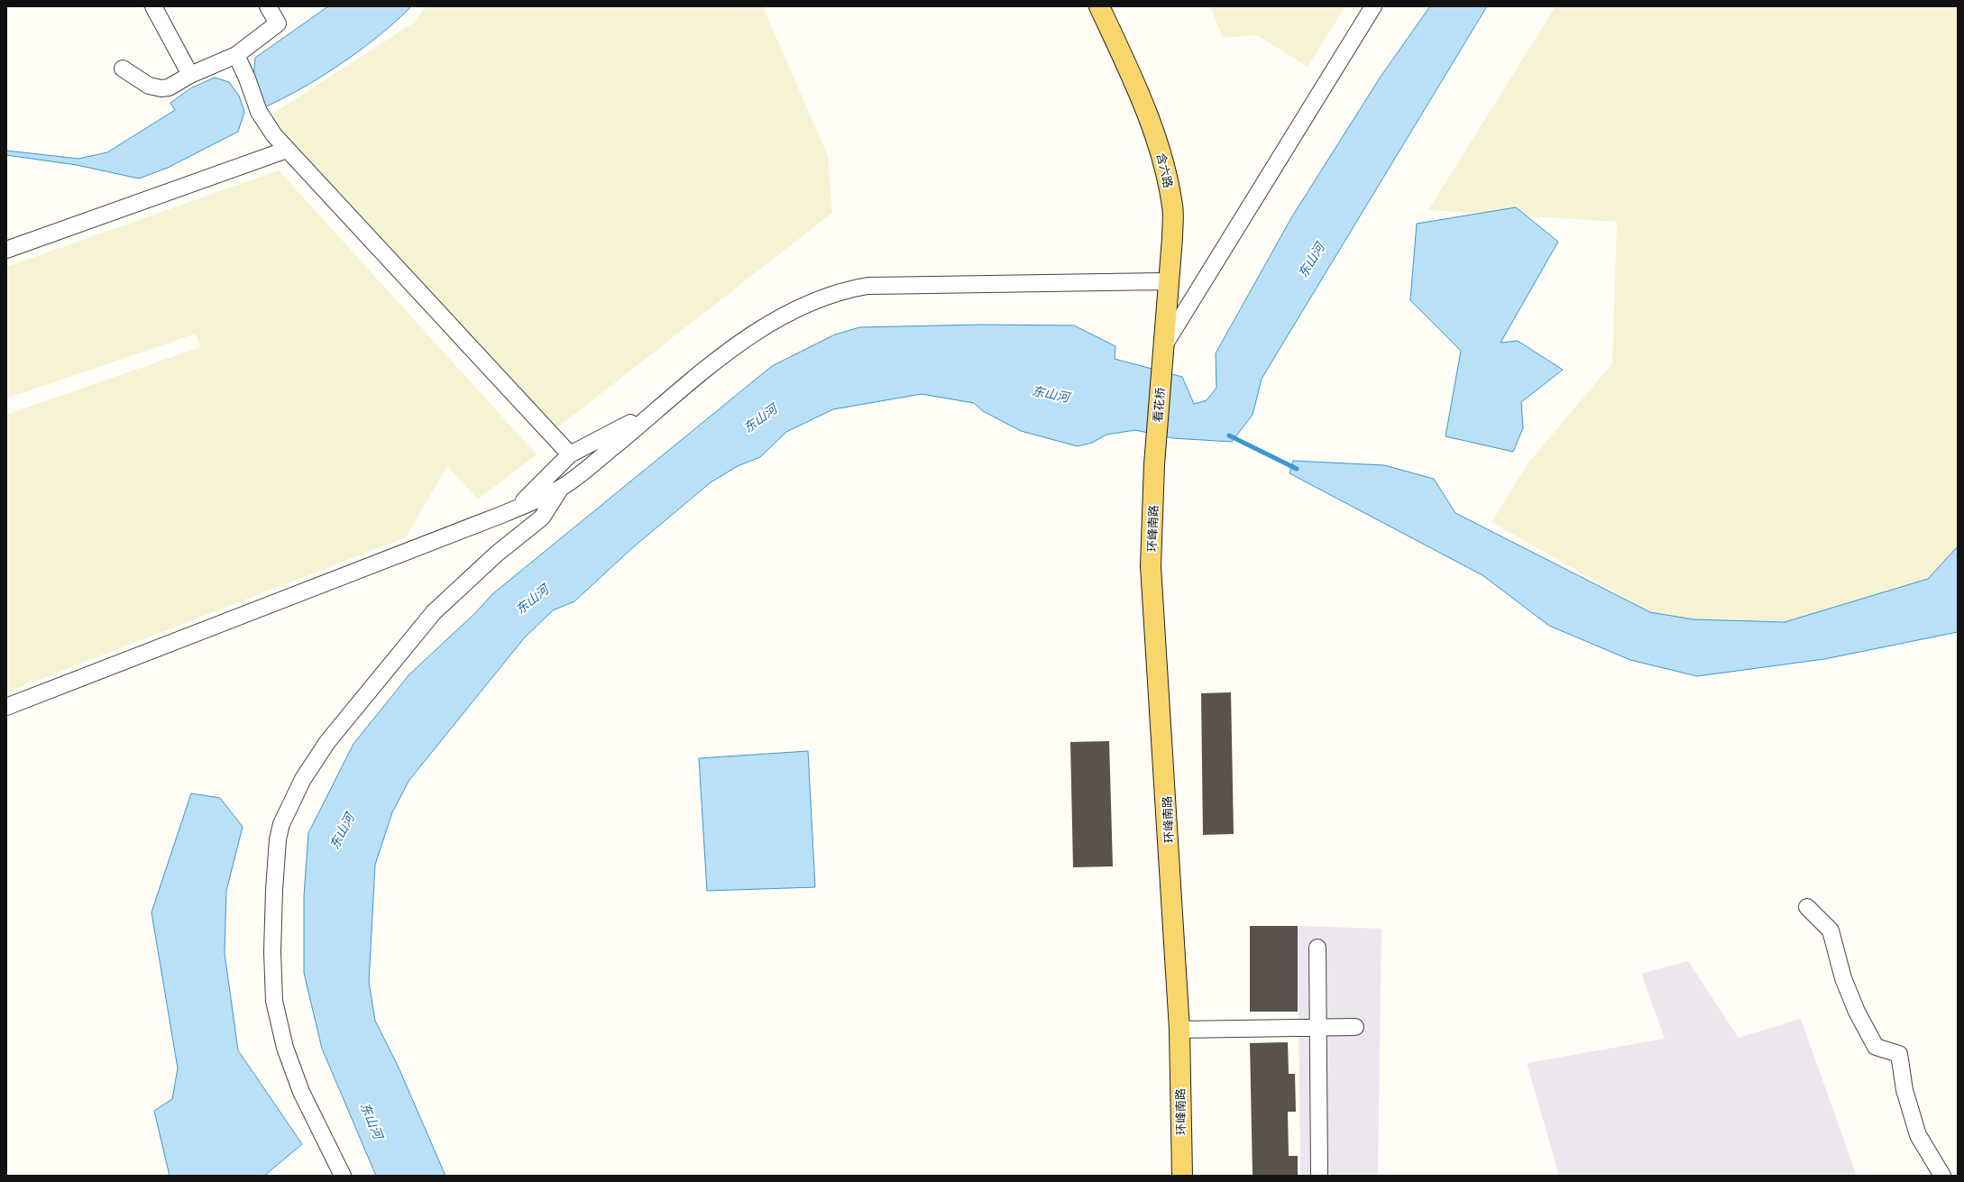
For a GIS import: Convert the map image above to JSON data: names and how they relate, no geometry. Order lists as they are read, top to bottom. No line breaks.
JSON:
{"streets":{"main road":["含六路","看花桥","环峰南路"]},"crossings":[["含六路","看花桥"],["看花桥","环峰南路"]],"water":["东山河"]}
